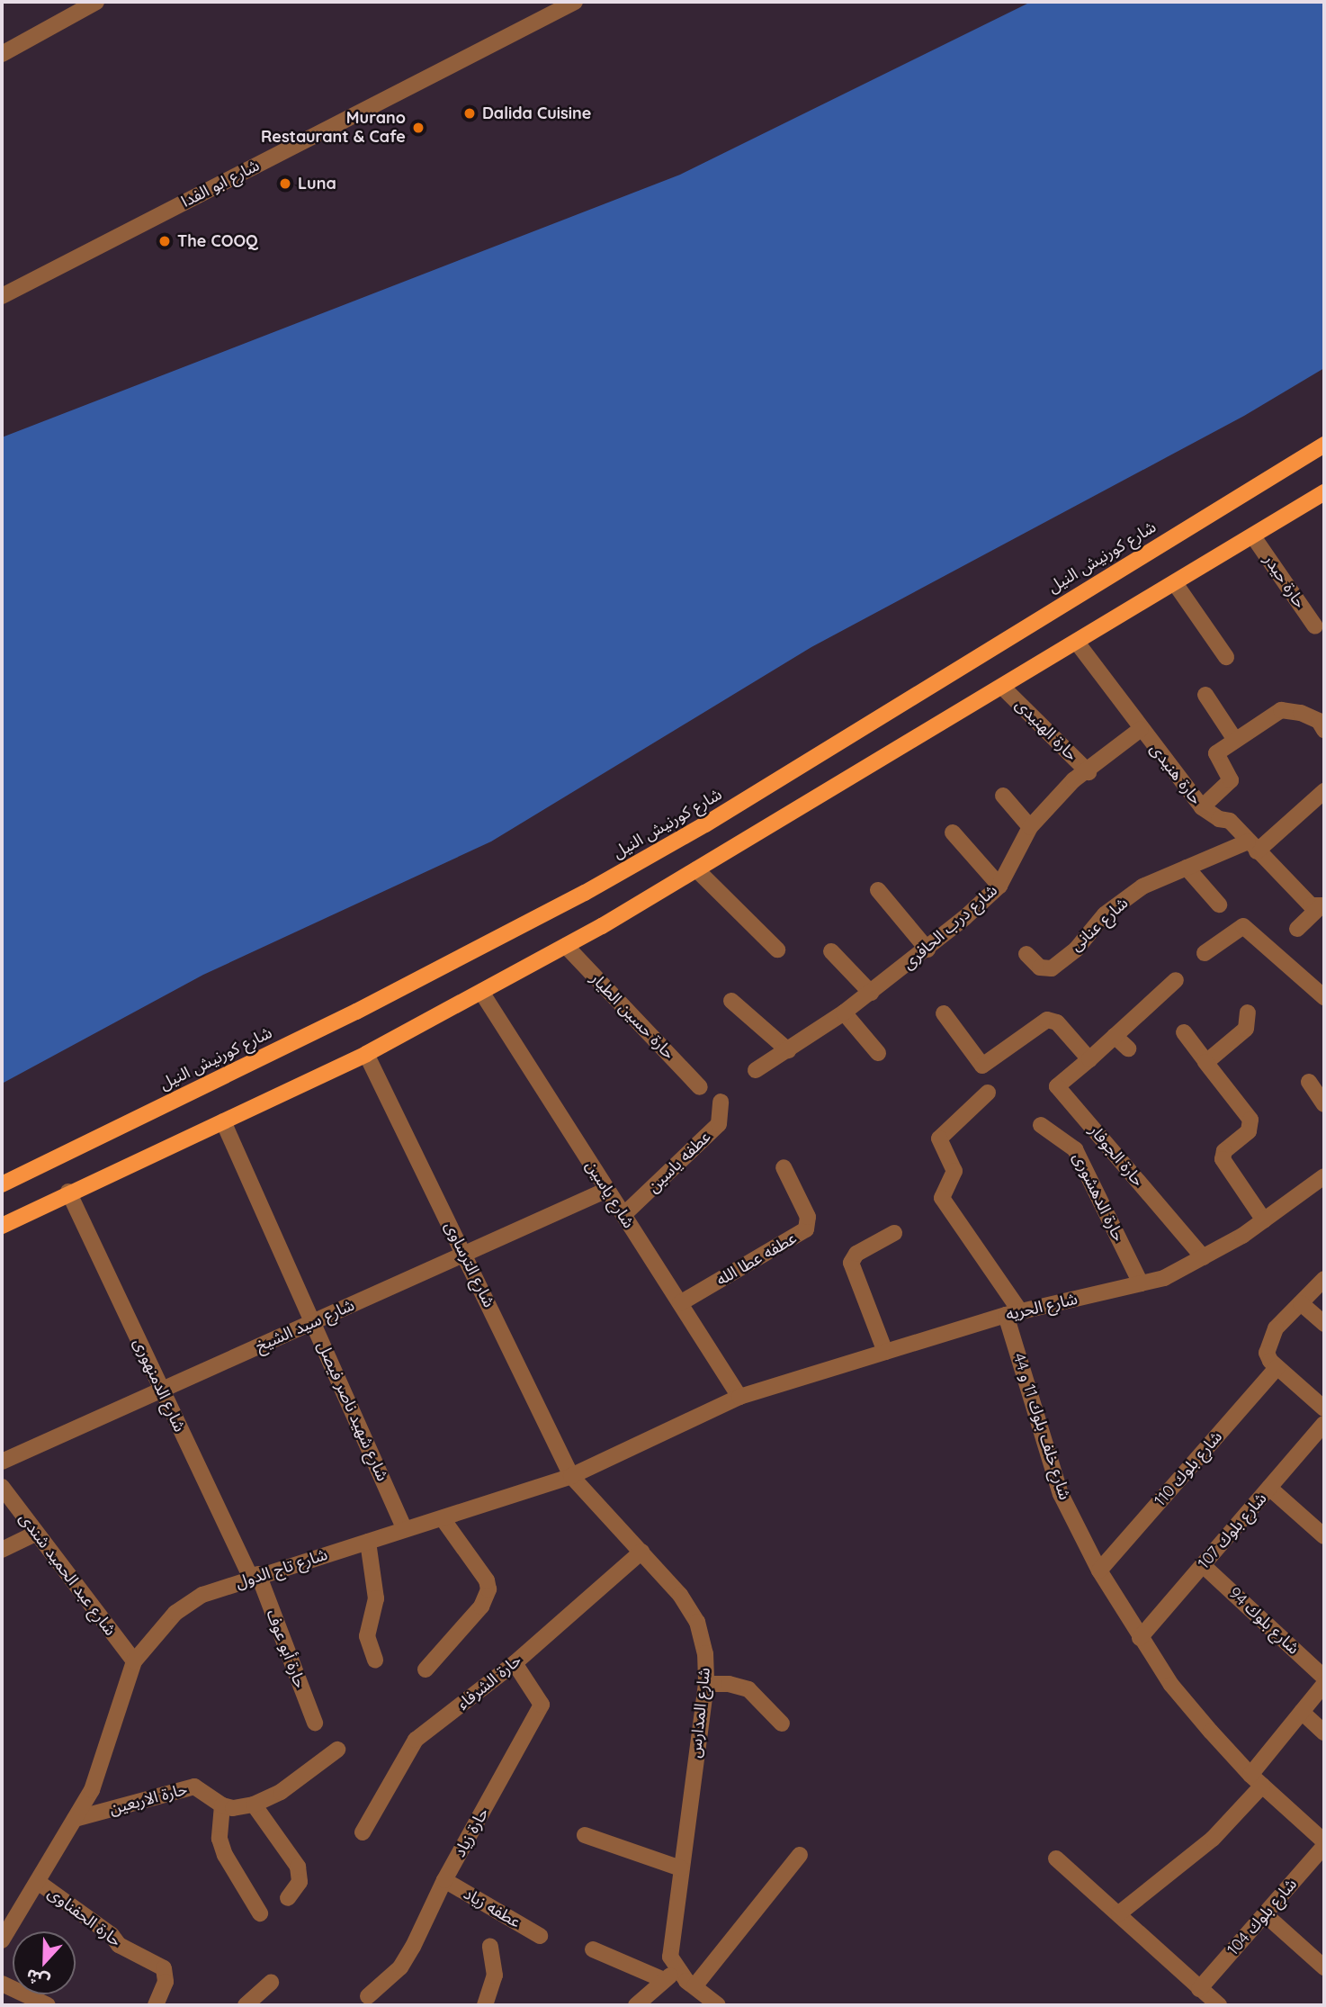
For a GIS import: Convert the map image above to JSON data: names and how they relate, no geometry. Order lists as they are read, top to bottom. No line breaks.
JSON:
{"streets":{"main road":["شارع كورنيش النيل"],"street":["شارع ابو الفدا","حارة حيدر","حارة الهنيدى","حارة هنيدى","شارع عنانى","شارع درب الحافرى","حارة حسين الطيار","حارة الجوفار","عطفه ياسين","شارع ياسين","حارة الدهشورى","عطفه عطا الله","شارع الترساوى","شارع الحريه","شارع سيد الشيخ","شارع الدمنهورى","شارع شهيد ناصر فيصل","شارع خلف بلوك 11 و 44","شارع بلوك 110","شارع بلوك 107","شارع تاج الدول","شارع عبد الحميد شندى","شارع بلوك 94","حارة أبو عوف","حارة الشرفاء","شارع المدارس","حارة الاربعين","حارة زياد","عطفه زياد","حارة الحفناوى","شارع بلوك 104"]},"crossings":[["حارة الهنيدى","شارع درب الحافرى"],["حارة هنيدى","شارع عنانى"],["حارة هنيدى","شارع درب الحافرى"],["حارة الجوفار","شارع الحريه"],["عطفه ياسين","شارع ياسين"],["شارع ياسين","عطفه عطا الله"],["شارع ياسين","شارع الحريه"],["شارع ياسين","شارع سيد الشيخ"],["شارع ياسين","شارع تاج الدول"],["حارة الدهشورى","شارع الحريه"],["شارع الترساوى","شارع سيد الشيخ"],["شارع الترساوى","شارع تاج الدول"],["شارع الترساوى","شارع المدارس"],["شارع الحريه","شارع خلف بلوك 11 و 44"],["شارع الحريه","شارع تاج الدول"],["شارع سيد الشيخ","شارع الدمنهورى"],["شارع سيد الشيخ","شارع شهيد ناصر فيصل"],["شارع الدمنهورى","شارع تاج الدول"],["شارع الدمنهورى","حارة أبو عوف"],["شارع شهيد ناصر فيصل","شارع تاج الدول"],["شارع خلف بلوك 11 و 44","شارع بلوك 110"],["شارع خلف بلوك 11 و 44","شارع بلوك 107"],["شارع خلف بلوك 11 و 44","شارع بلوك 104"],["شارع بلوك 107","شارع بلوك 94"],["شارع تاج الدول","شارع عبد الحميد شندى"],["شارع تاج الدول","حارة أبو عوف"],["شارع تاج الدول","شارع المدارس"],["شارع تاج الدول","حارة الاربعين"],["شارع تاج الدول","حارة الحفناوى"],["حارة الشرفاء","شارع المدارس"],["حارة الشرفاء","حارة زياد"],["حارة زياد","عطفه زياد"]],"places":["Dalida Cuisine","Murano Restaurant & Cafe","Luna","The COOQ"],"north":"bottom"}
